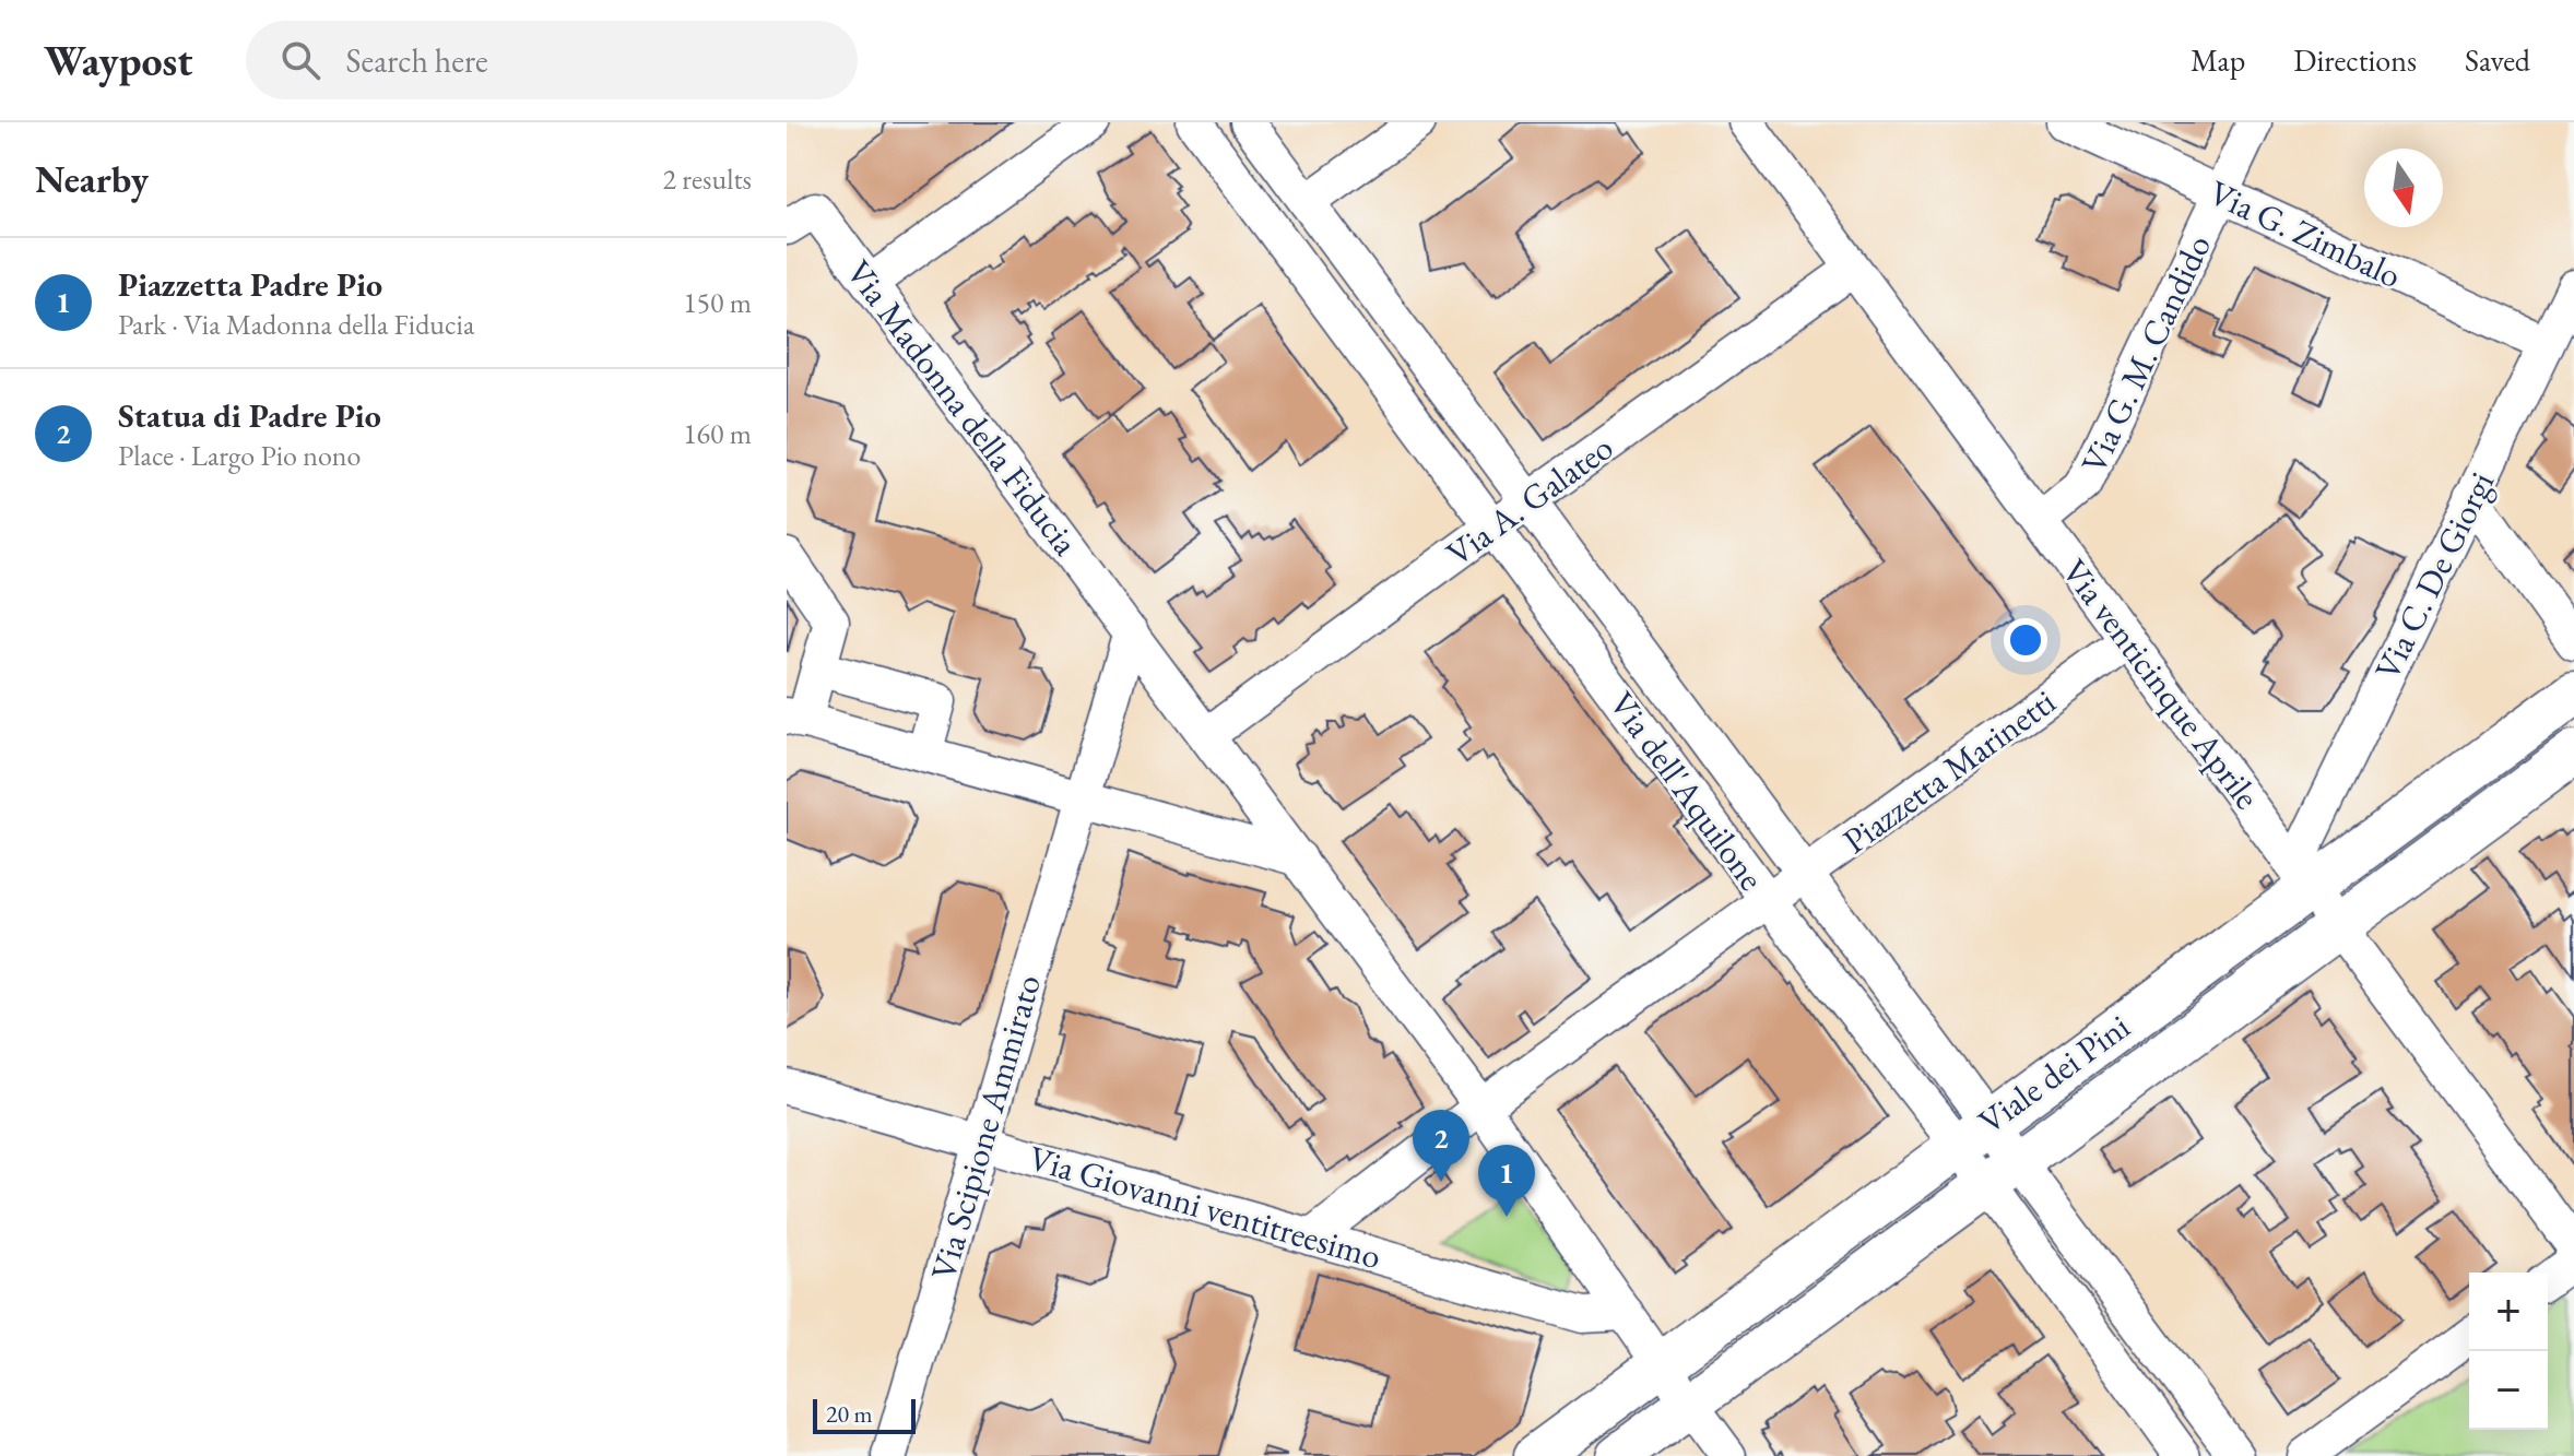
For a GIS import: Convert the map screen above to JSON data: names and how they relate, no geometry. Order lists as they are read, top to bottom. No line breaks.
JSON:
{"streets":{"street":["Via G. Zimbalo","Via G. M. Candido","Via Madonna della Fiducia","Via A. Galateo","Via C. De Giorgi","Via venticinque Aprile","Piazzetta Marinetti","Via dell'Aquilone","Viale dei Pini","Via Scipione Ammirato","Via Giovanni ventitreesimo"]},"crossings":[["Via G. Zimbalo","Via G. M. Candido"],["Via G. Zimbalo","Via C. De Giorgi"],["Via G. M. Candido","Via venticinque Aprile"],["Via Madonna della Fiducia","Via A. Galateo"],["Via Madonna della Fiducia","Via Scipione Ammirato"],["Via A. Galateo","Via venticinque Aprile"],["Via A. Galateo","Via dell'Aquilone"],["Via C. De Giorgi","Via venticinque Aprile"],["Via C. De Giorgi","Viale dei Pini"],["Via venticinque Aprile","Piazzetta Marinetti"],["Via venticinque Aprile","Viale dei Pini"],["Piazzetta Marinetti","Via dell'Aquilone"],["Piazzetta Marinetti","Via Giovanni ventitreesimo"],["Via dell'Aquilone","Viale dei Pini"],["Via Scipione Ammirato","Via Giovanni ventitreesimo"]],"scale_bar":"20 m","north":"bottom","page":{"header":"Waypost","search":"Search here","nav":["Map","Directions","Saved"],"heading":["Nearby","2 results"],"list":[{"mark":"1","name":"Piazzetta Padre Pio","note":"Park · Via Madonna della Fiducia","value":"150 m"},{"mark":"2","name":"Statua di Padre Pio","note":"Place · Largo Pio nono","value":"160 m"}],"pins":["2","1"],"map_buttons":["+","−"],"scale":"20 m"}}
